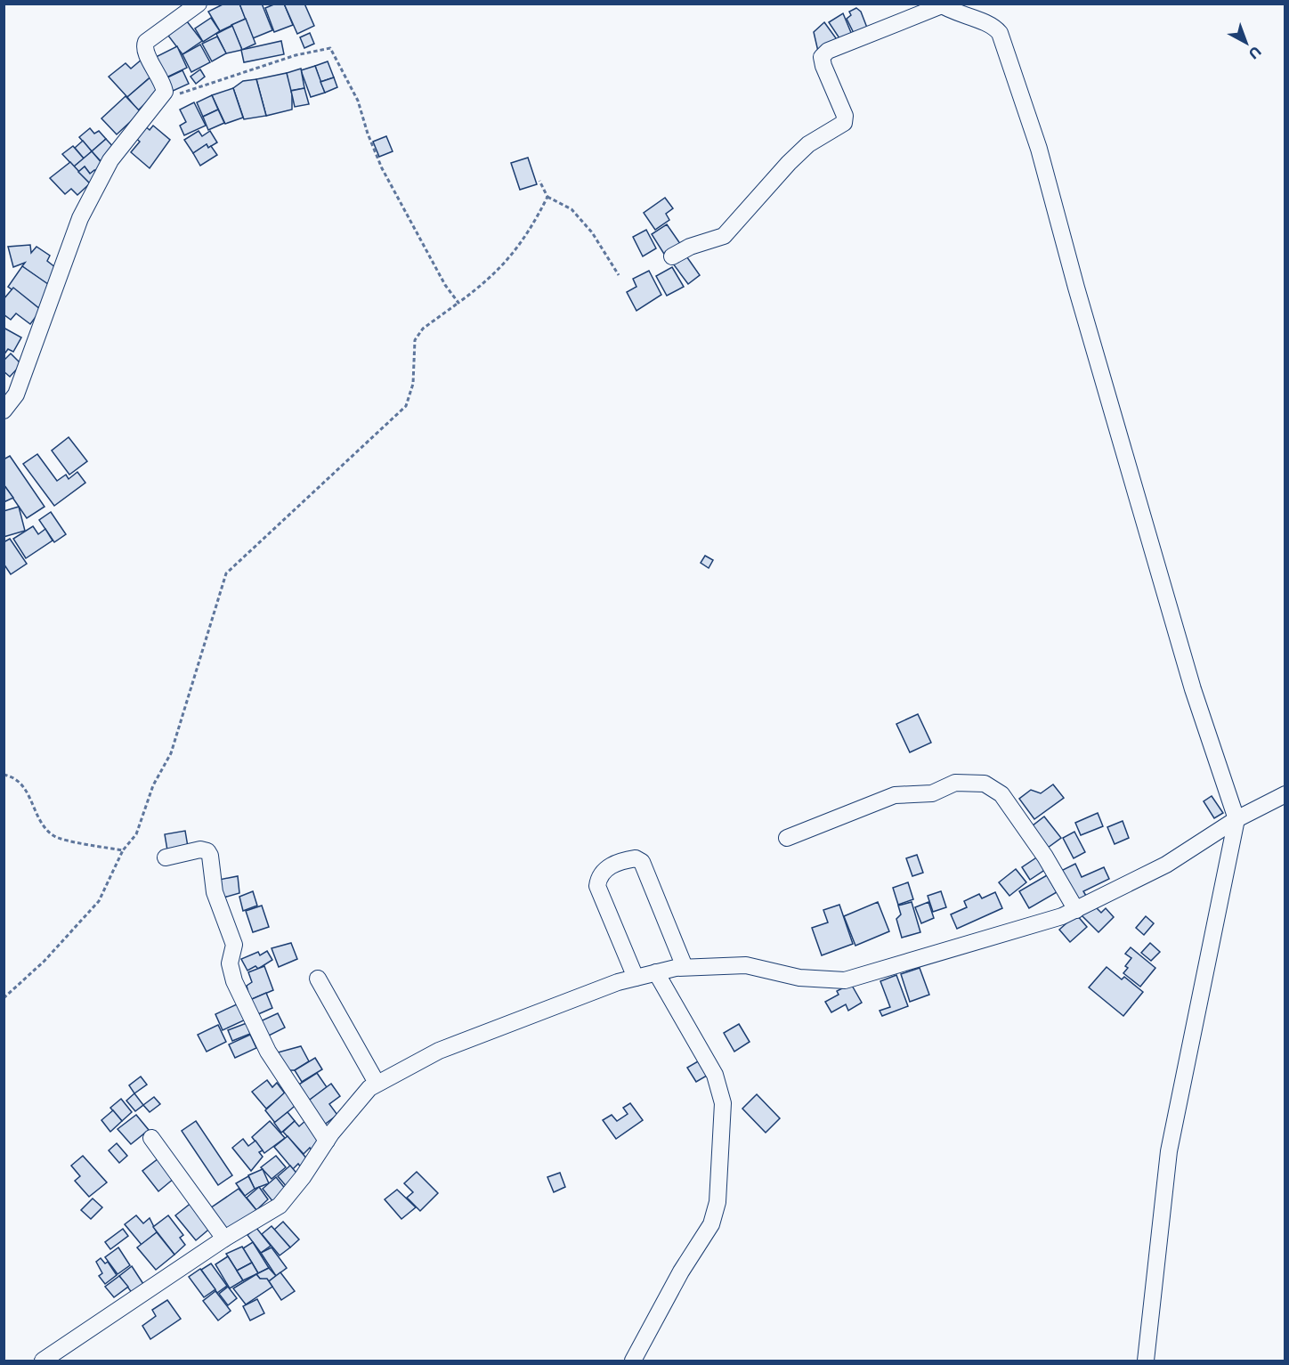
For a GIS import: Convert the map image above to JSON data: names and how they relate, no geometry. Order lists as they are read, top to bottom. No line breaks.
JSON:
{"north":"bottom right"}
